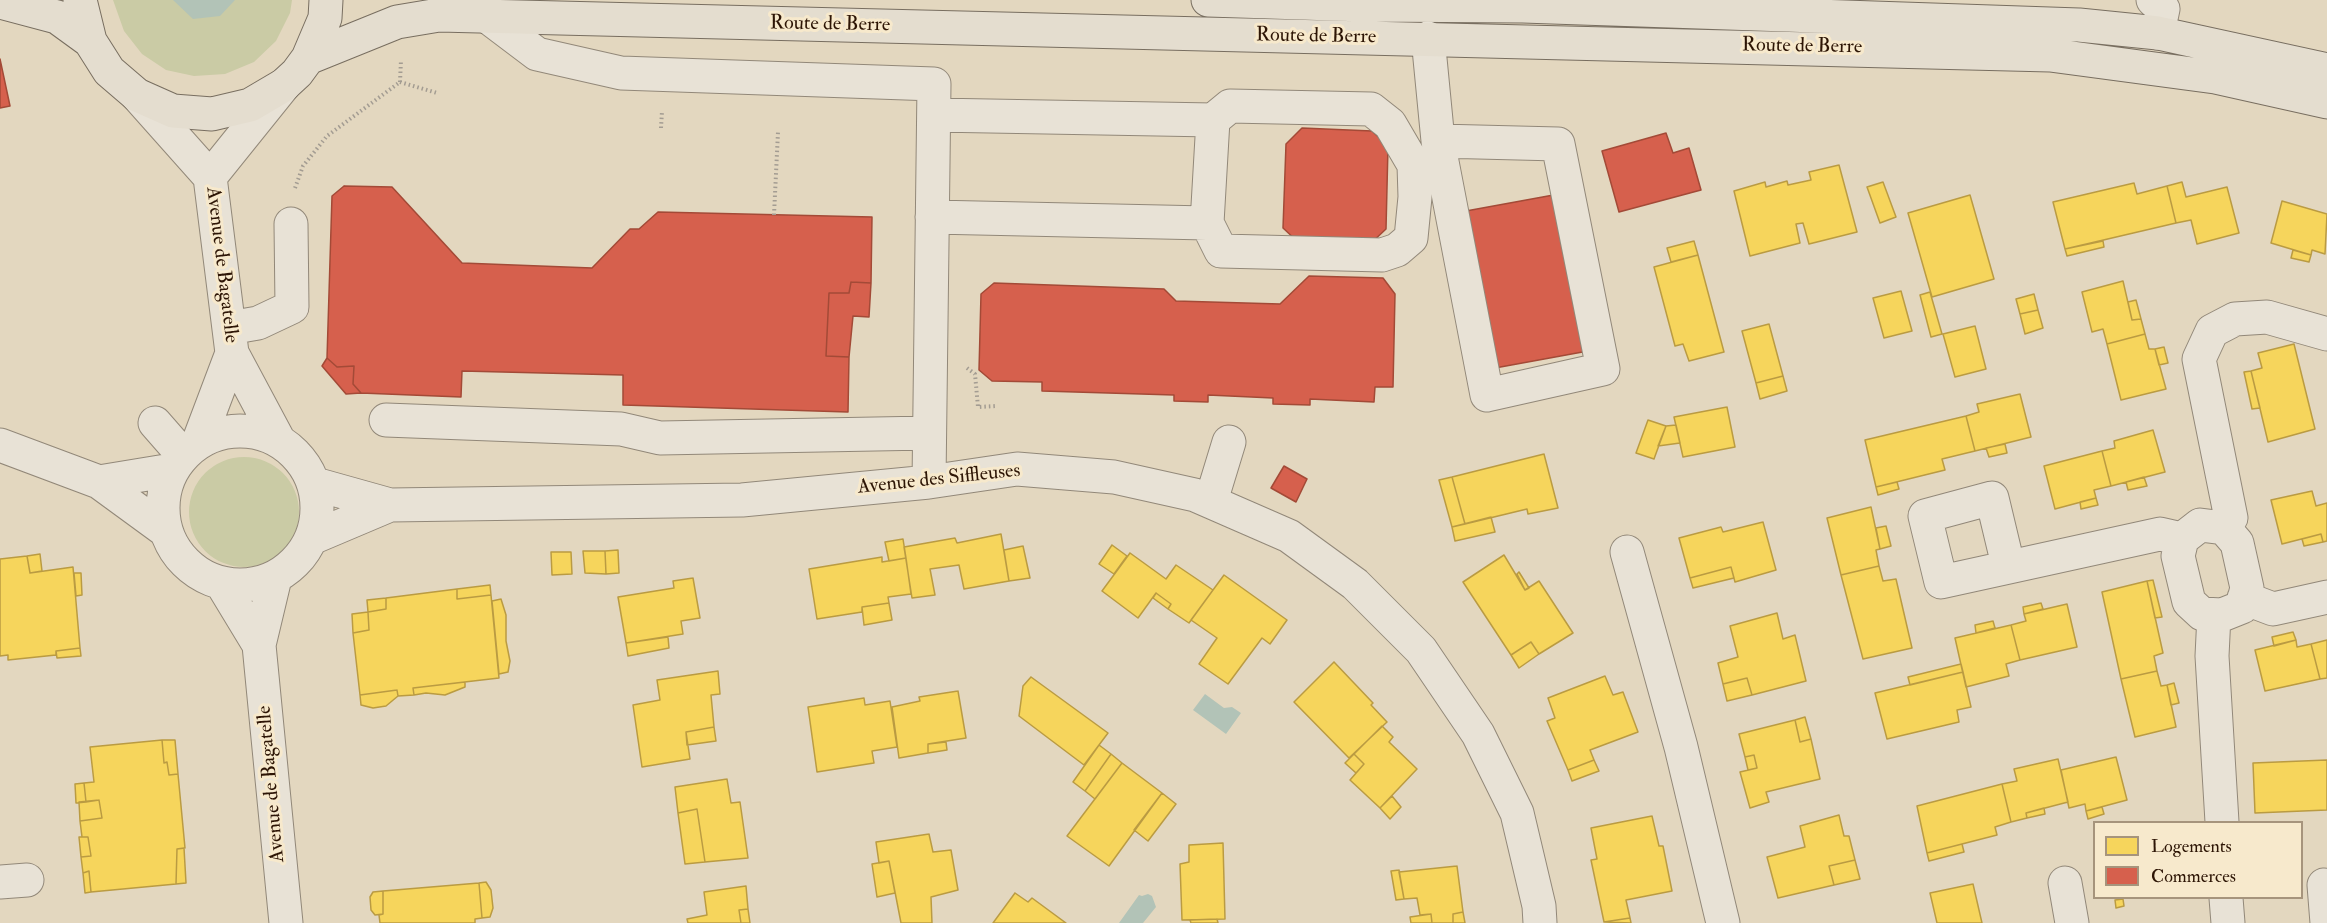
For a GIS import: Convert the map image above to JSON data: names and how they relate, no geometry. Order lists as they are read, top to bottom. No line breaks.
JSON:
{"streets":{"main road":["Route de Berre"],"street":["Avenue de Bagatelle","Avenue des Siffleuses"]},"crossings":[["Avenue de Bagatelle","Avenue des Siffleuses"]],"legend":["Logements","Commerces"]}
